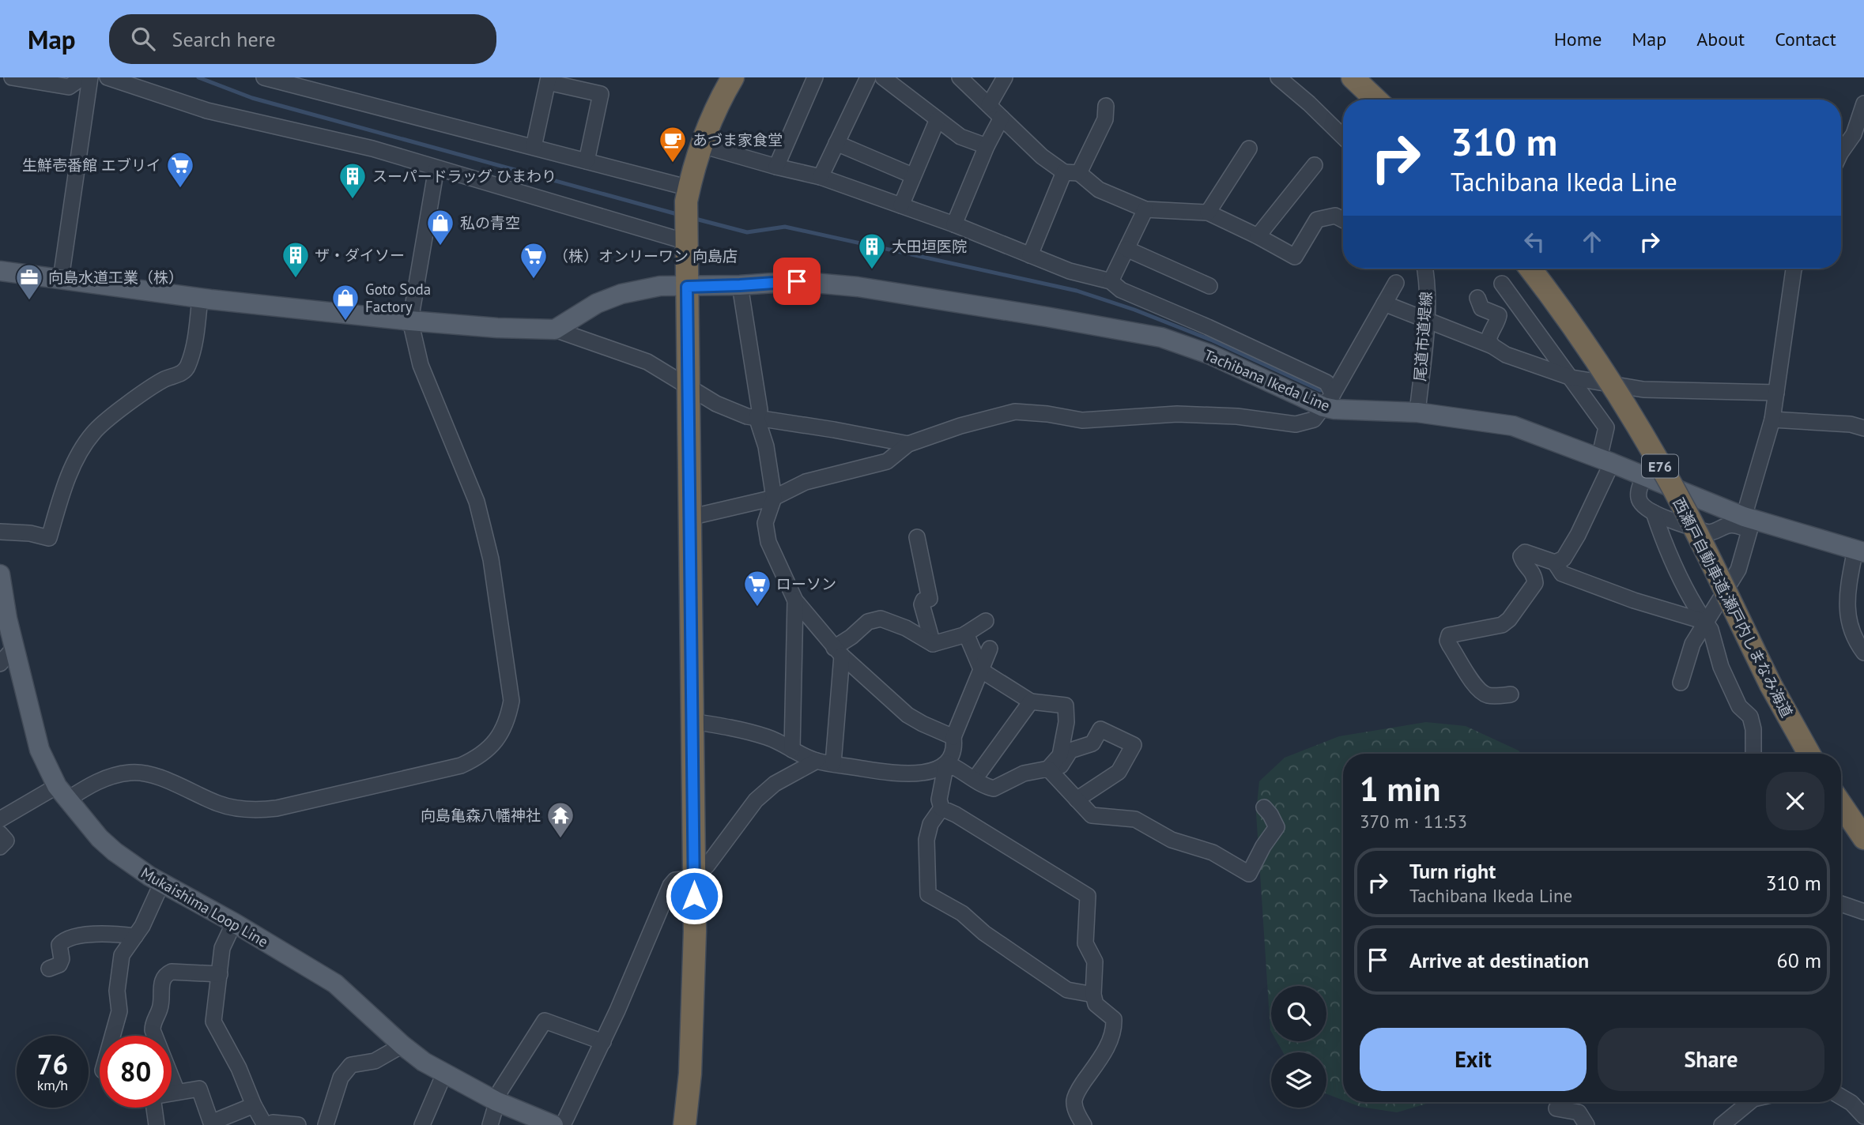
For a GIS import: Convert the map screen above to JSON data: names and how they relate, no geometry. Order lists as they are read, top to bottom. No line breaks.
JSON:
{"streets":{"highway":["E76","西瀬戸自動車道;瀬戸内しまなみ海道"],"main road":["Tachibana Ikeda Line","Mukaishima Loop Line"],"street":["尾道市道堤線"]},"crossings":[["尾道市道堤線","Tachibana Ikeda Line"]],"places":{"cafe":["あづま家食堂"],"supermarket":["生鮮壱番館 エブリイ","（株）オンリーワン 向島店","ローソン"],"building":["スーパードラッグ ひまわり","大田垣医院","ザ・ダイソー"],"shop":["私の青空","Goto Soda Factory"],"office":["向島水道工業（株）"],"temple":["向島亀森八幡神社"]},"page":{"header":"Map","search":"Search here","nav":["Home","Map","About","Contact"],"turn":["310 m","Tachibana Ikeda Line"],"heading":["1 min","370 m · 11:53"],"list":[{"name":"Turn right","note":"Tachibana Ikeda Line","value":"310 m"},{"name":"Arrive at destination","value":"60 m"}],"buttons":["Exit","Share"],"speed":"76 km/h","limit":"80"}}
